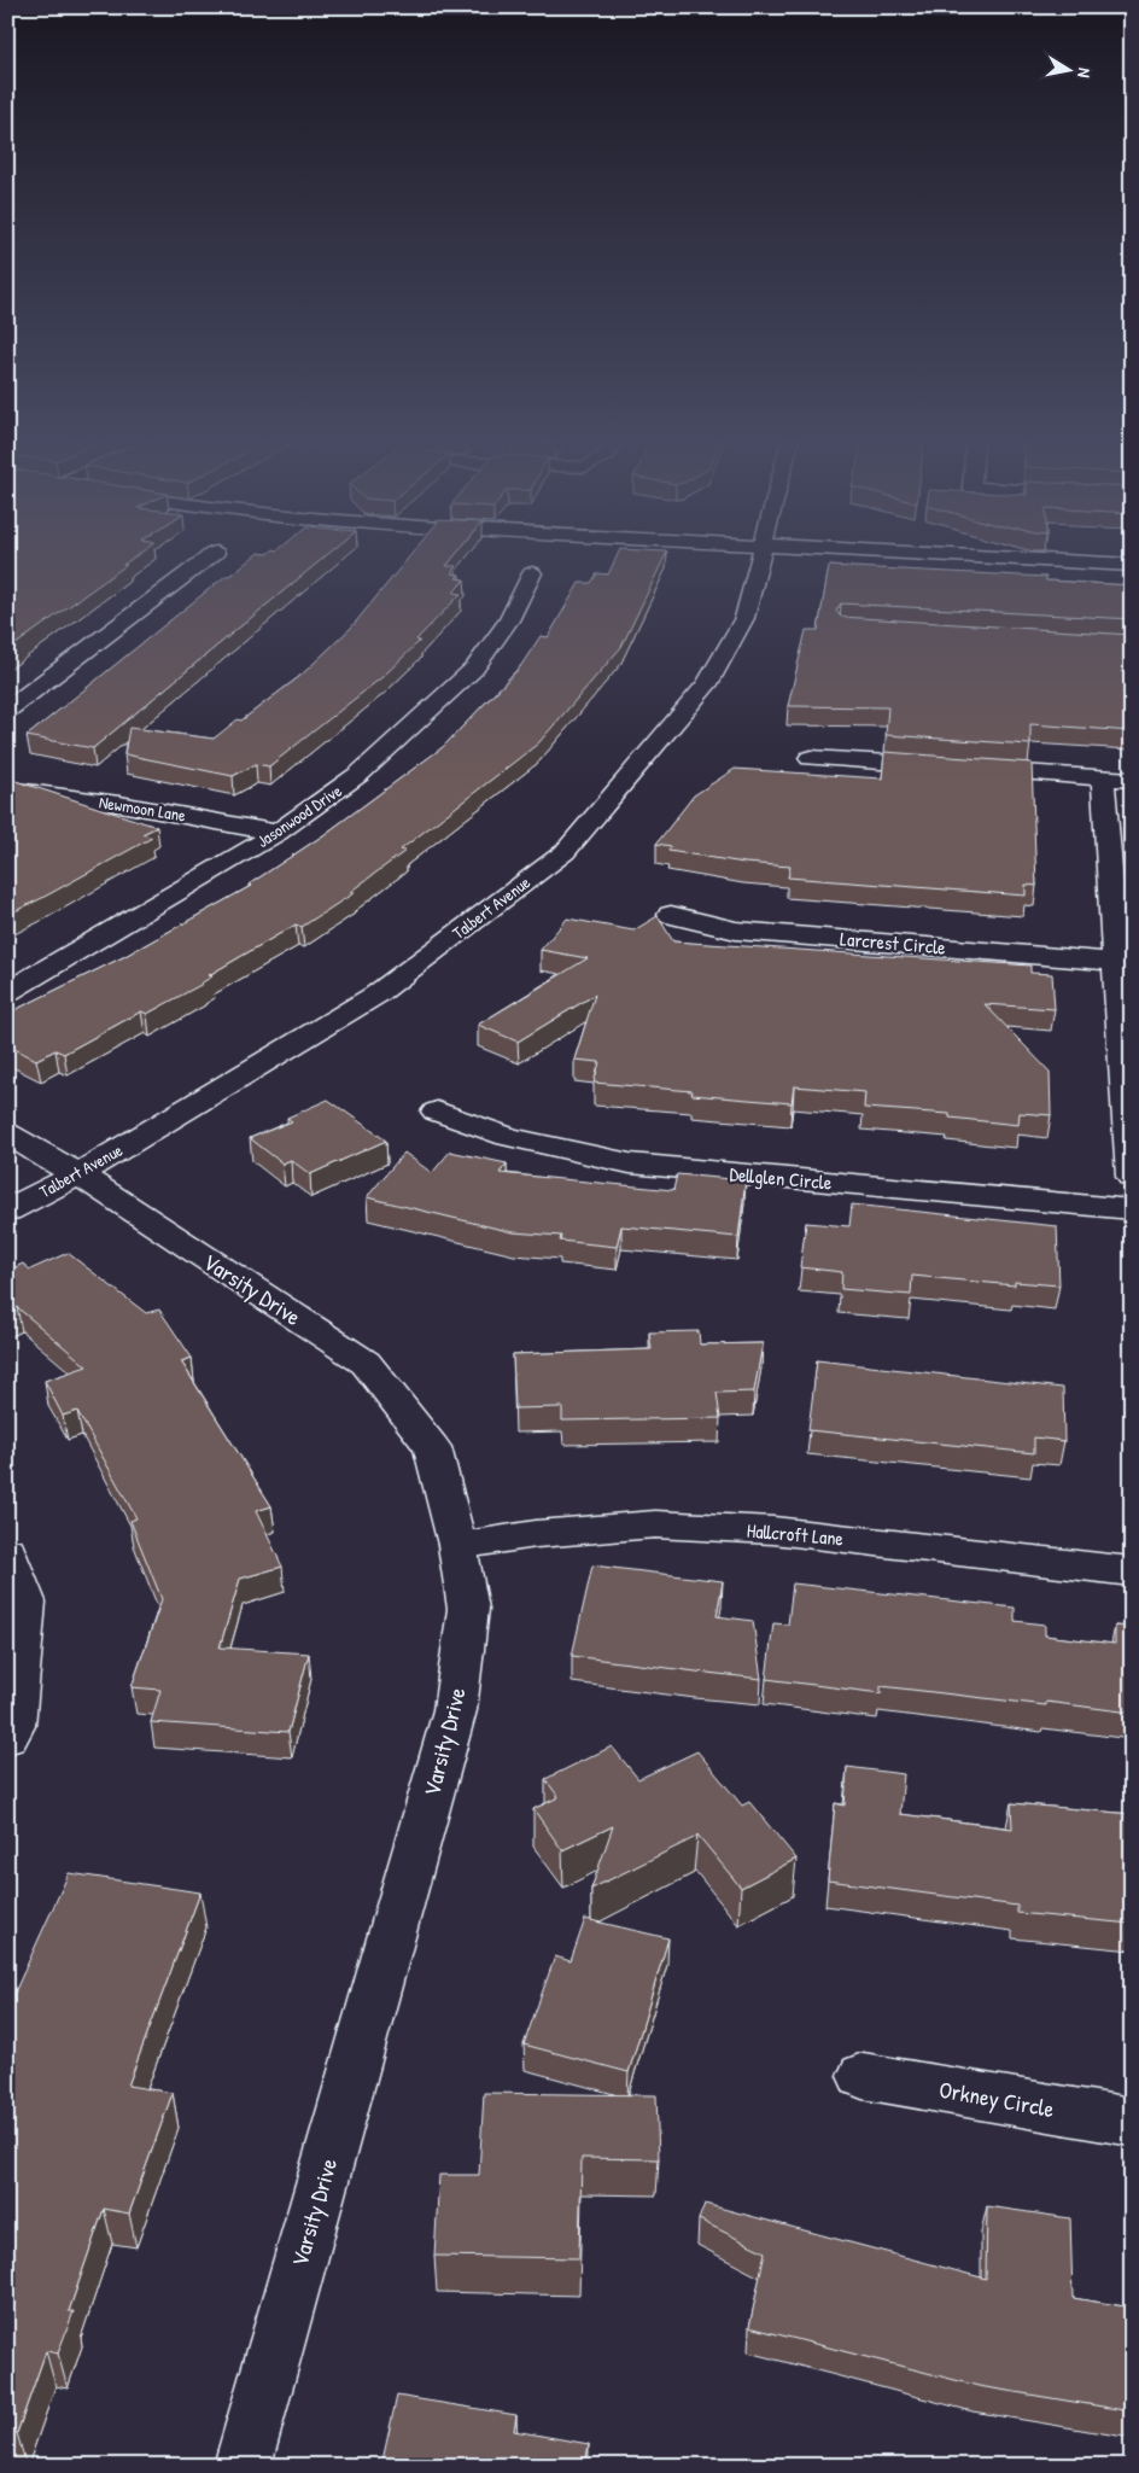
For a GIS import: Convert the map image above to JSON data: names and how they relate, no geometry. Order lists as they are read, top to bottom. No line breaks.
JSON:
{"streets":{"street":["Newmoon Lane","Jasonwood Drive","Talbert Avenue","Larcrest Circle","Dellglen Circle","Varsity Drive","Hallcroft Lane","Orkney Circle"]},"crossings":[["Newmoon Lane","Jasonwood Drive"],["Talbert Avenue","Varsity Drive"],["Varsity Drive","Hallcroft Lane"]],"north":"right"}
